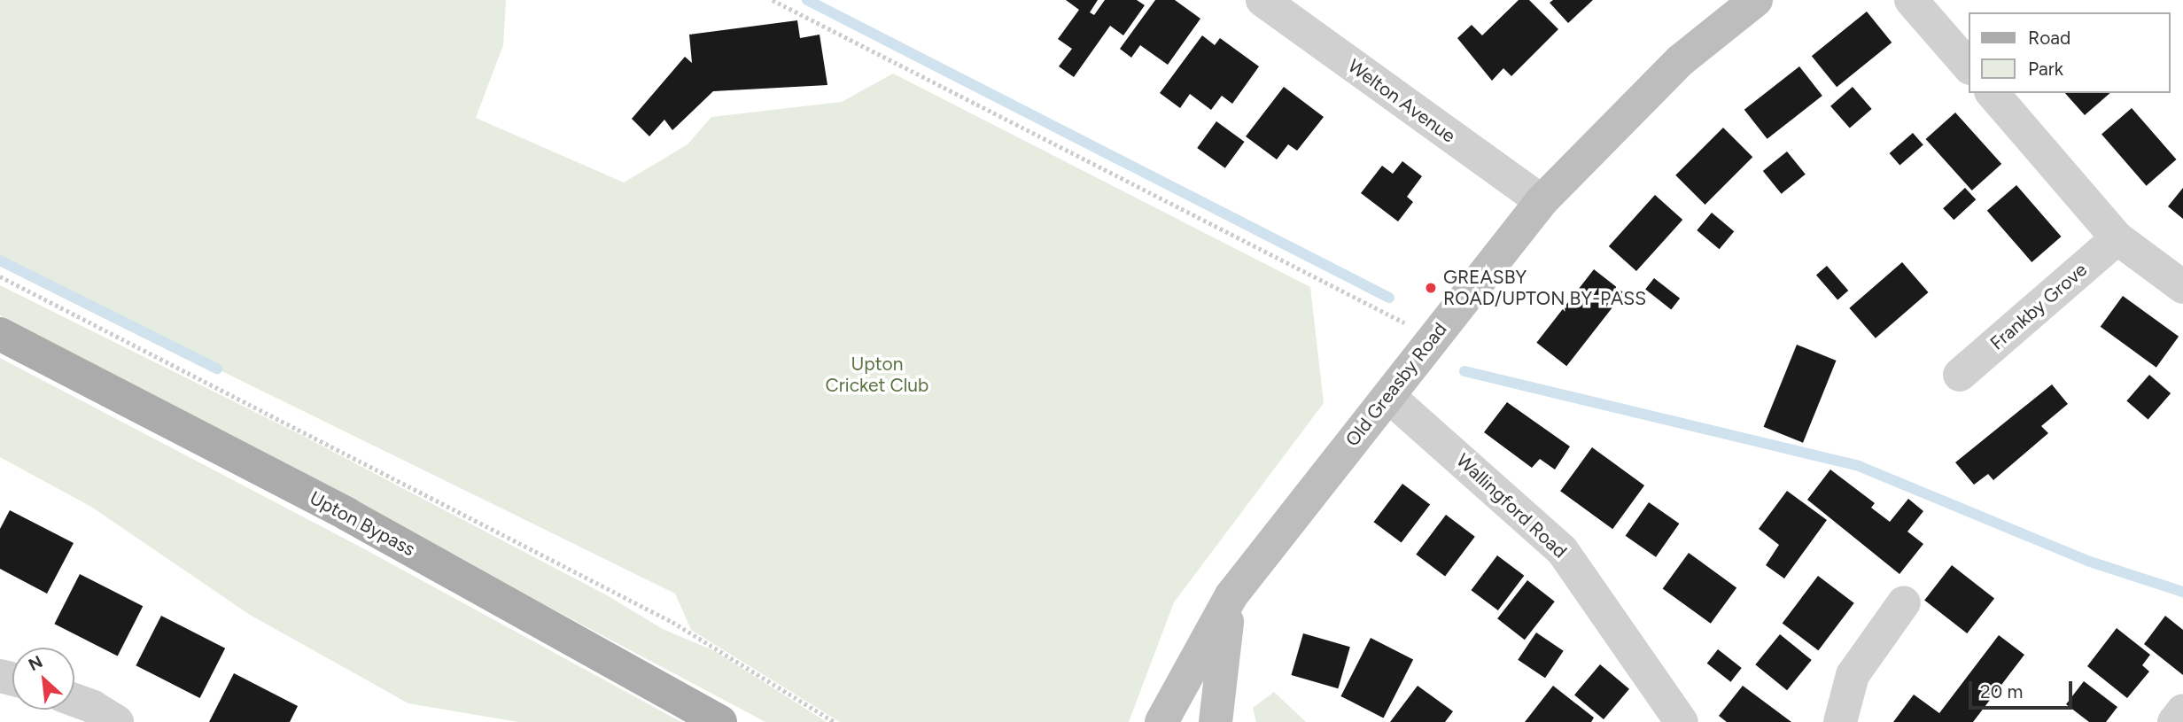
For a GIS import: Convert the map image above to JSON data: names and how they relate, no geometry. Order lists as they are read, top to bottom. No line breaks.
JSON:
{"streets":{"main road":["Old Greasby Road","Upton Bypass"],"street":["Welton Avenue","Frankby Grove","Wallingford Road"]},"crossings":[["Welton Avenue","Old Greasby Road"],["Old Greasby Road","Wallingford Road"]],"parks":["Upton Cricket Club"],"places":["GREASBY ROAD/UPTON BY-PASS"],"legend":["Road","Park"],"scale_bar":"20 m","north":"top left"}
